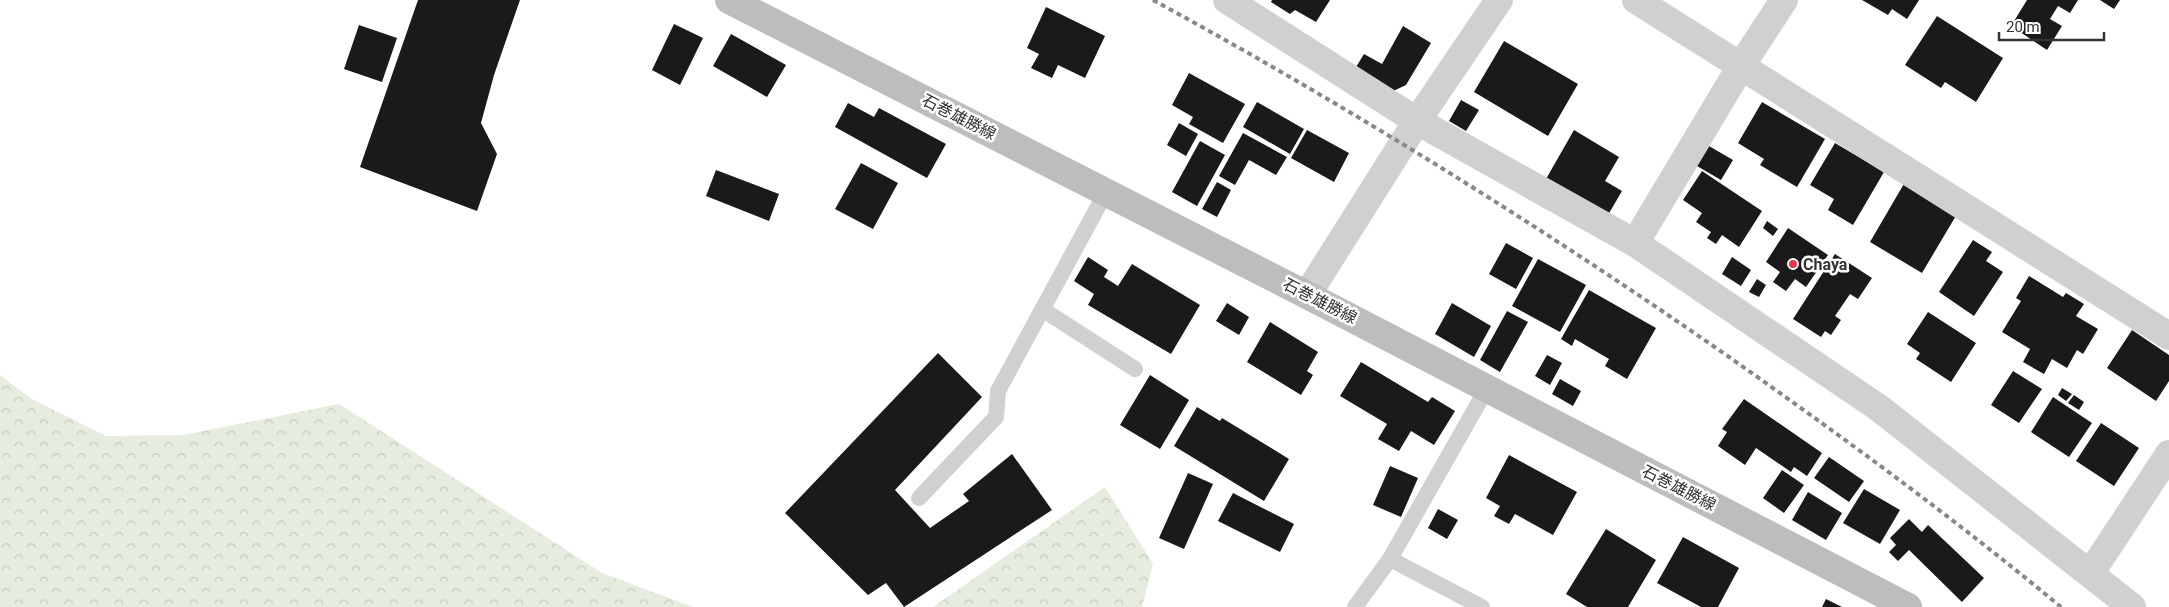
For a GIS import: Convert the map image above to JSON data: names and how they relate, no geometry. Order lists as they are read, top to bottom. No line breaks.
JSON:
{"streets":{"main road":["石巻雄勝線"]},"places":["Chaya"],"scale_bar":"20 m"}
